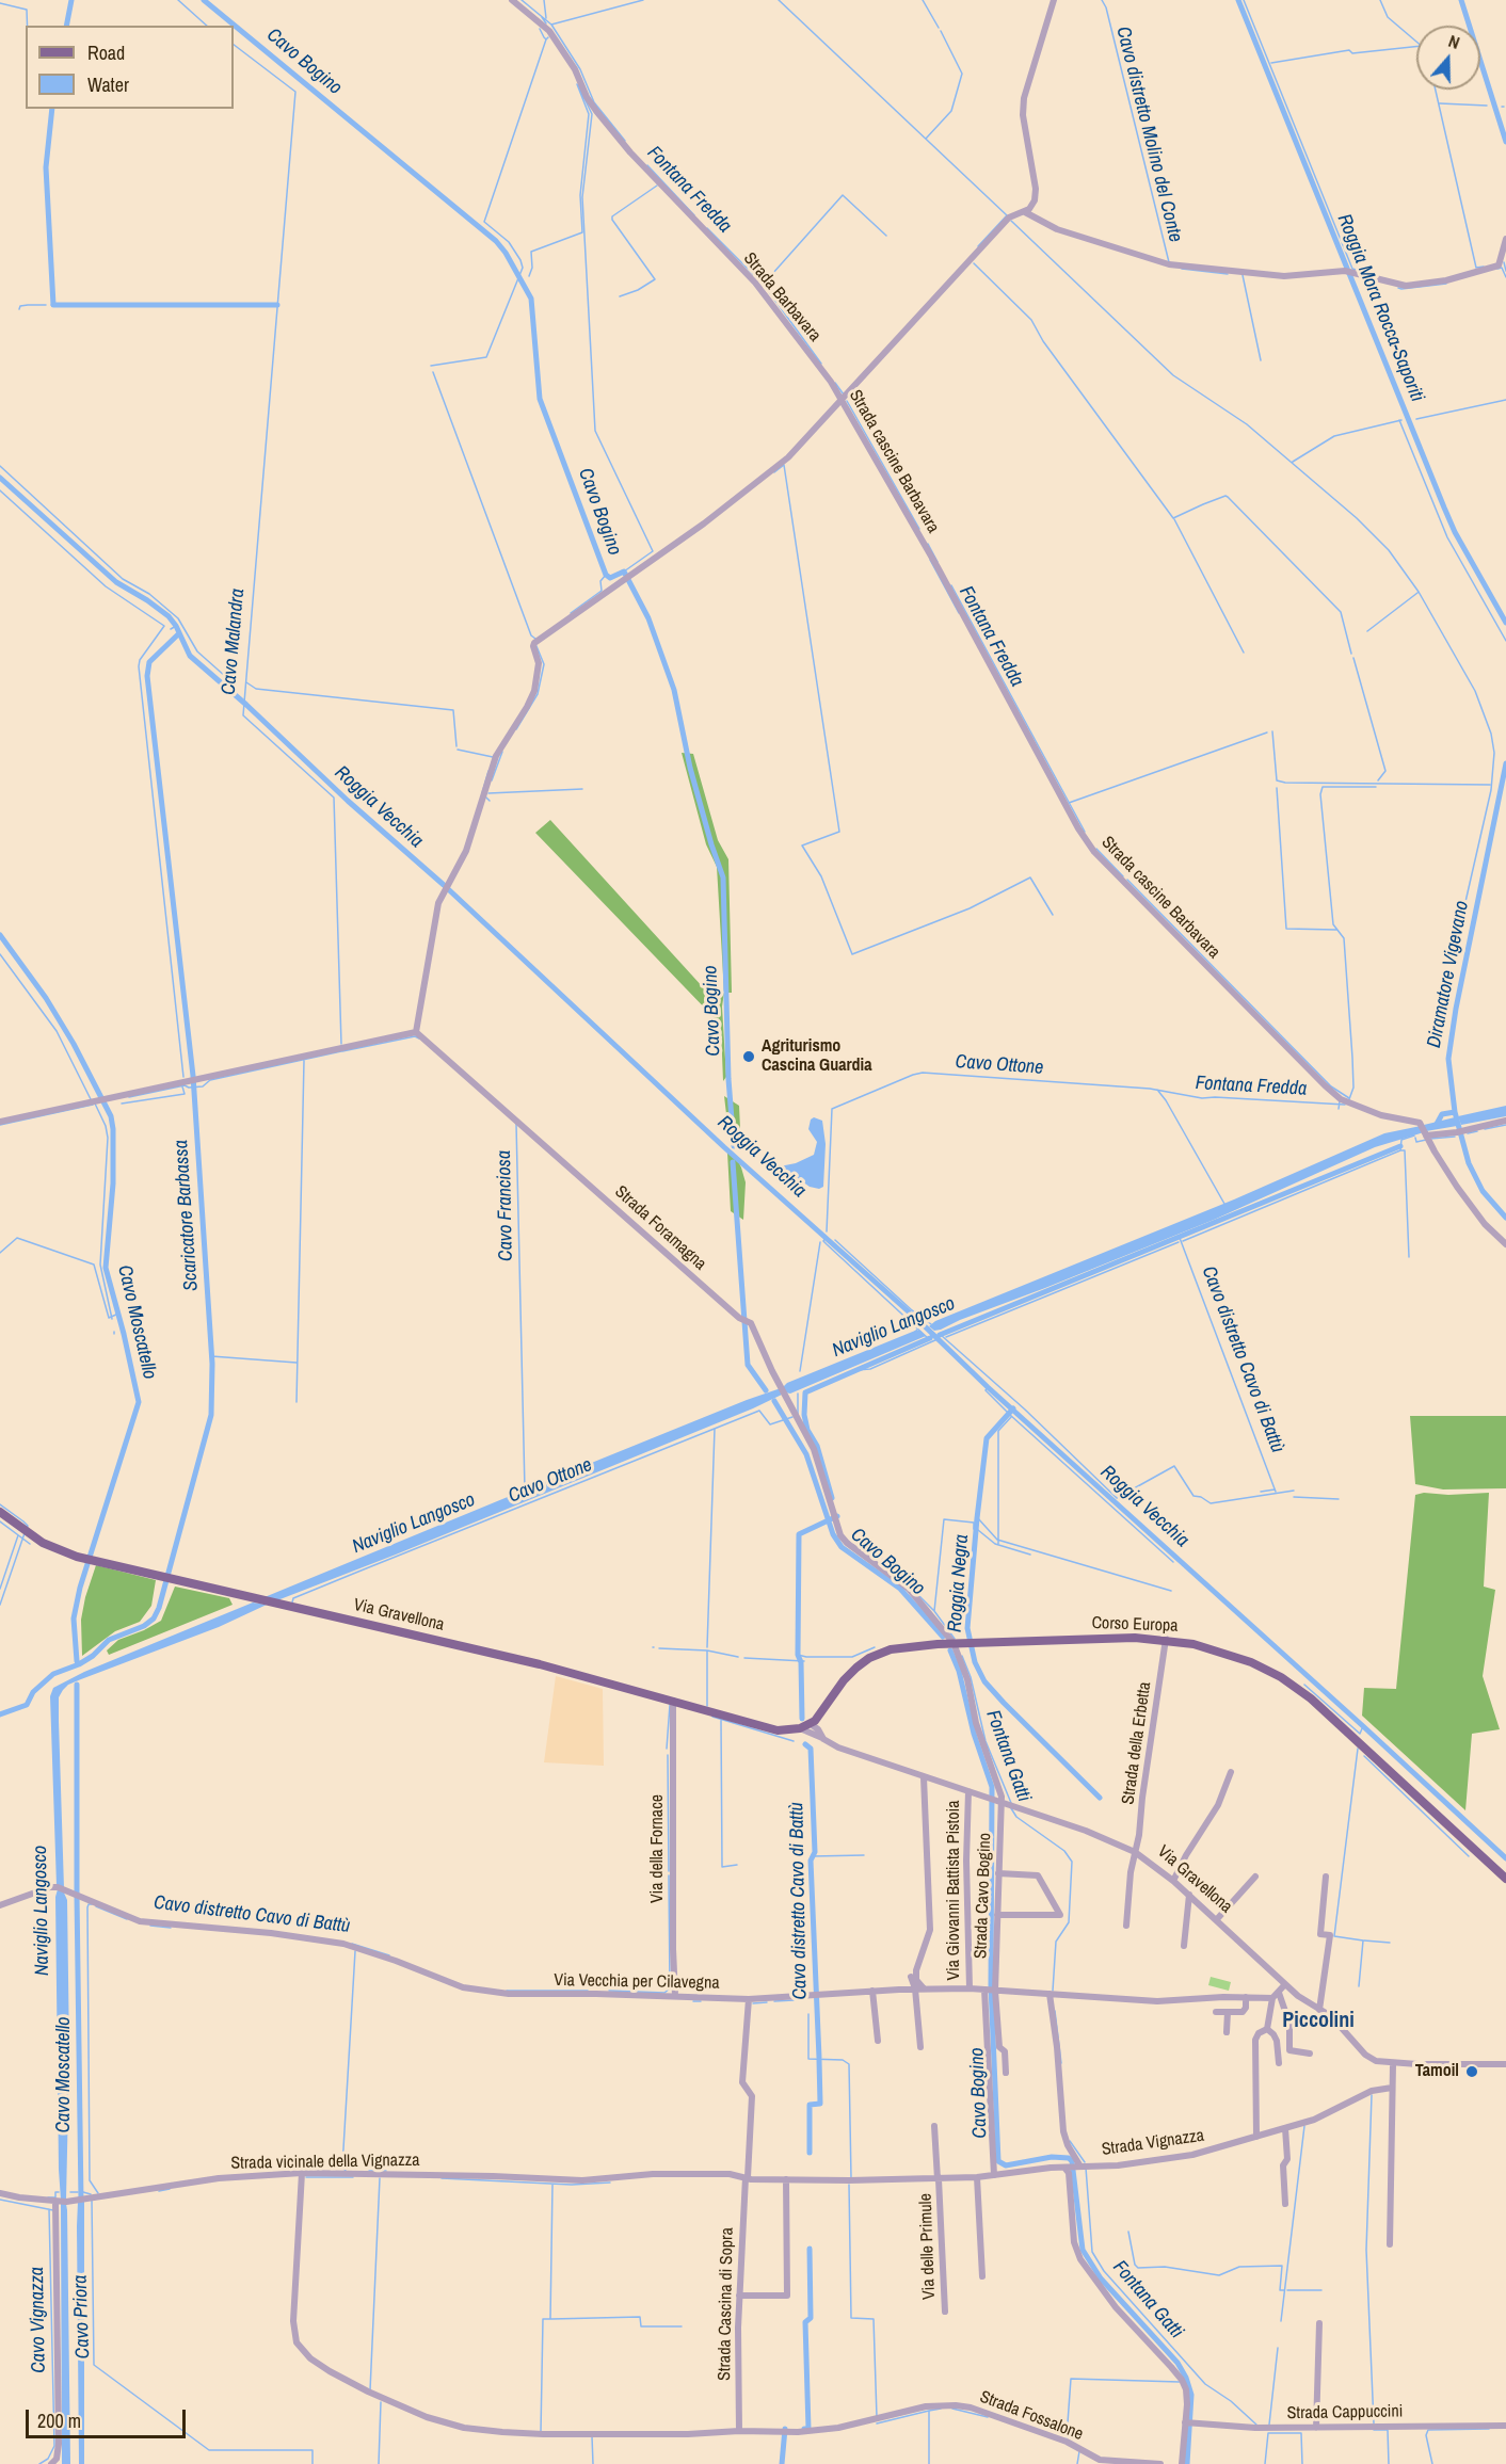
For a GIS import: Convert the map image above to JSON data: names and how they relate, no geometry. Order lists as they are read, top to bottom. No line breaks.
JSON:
{"streets":{"main road":["Via Gravellona","Corso Europa"],"street":["Strada Barbavara","Strada cascine Barbavara","Strada Foramagna","Strada della Erbetta","Via della Fornace","Via Giovanni Battista Pistoia","Strada Cavo Bogino","Via Vecchia per Cilavegna","Strada Vignazza","Strada vicinale della Vignazza","Via delle Primule","Strada Cascina di Sopra","Strada Cappuccini","Strada Fossalone"]},"crossings":[["Strada Barbavara","Strada cascine Barbavara"],["Strada Foramagna","Corso Europa"],["Via Gravellona","Corso Europa"],["Via Gravellona","Strada della Erbetta"],["Via Gravellona","Via della Fornace"],["Via Gravellona","Via Giovanni Battista Pistoia"],["Via Gravellona","Strada Cavo Bogino"],["Corso Europa","Strada della Erbetta"],["Via della Fornace","Via Vecchia per Cilavegna"],["Via Giovanni Battista Pistoia","Via Vecchia per Cilavegna"],["Strada Cavo Bogino","Via Vecchia per Cilavegna"],["Via Vecchia per Cilavegna","Strada Cascina di Sopra"],["Strada Vignazza","Strada vicinale della Vignazza"],["Strada Vignazza","Via delle Primule"],["Strada vicinale della Vignazza","Strada Cascina di Sopra"],["Strada vicinale della Vignazza","Strada Fossalone"],["Strada Cascina di Sopra","Strada Fossalone"]],"districts":["Piccolini"],"water":["Cavo Bogino","Cavo distretto Molino del Conte","Fontana Fredda","Roggia Mora Rocca-Saporiti","Cavo Malandra","Roggia Vecchia","Diramatore Vigevano","Cavo Ottone","Cavo Franciosa","Scaricatore Barbassa","Cavo Moscatello","Naviglio Langosco","Cavo distretto Cavo di Battù","Roggia Negra","Fontana Gatti","Cavo Priora","Cavo Vignazza"],"places":["Agriturismo Cascina Guardia","Tamoil"],"legend":["Road","Water"],"scale_bar":"200 m","north":"top"}
